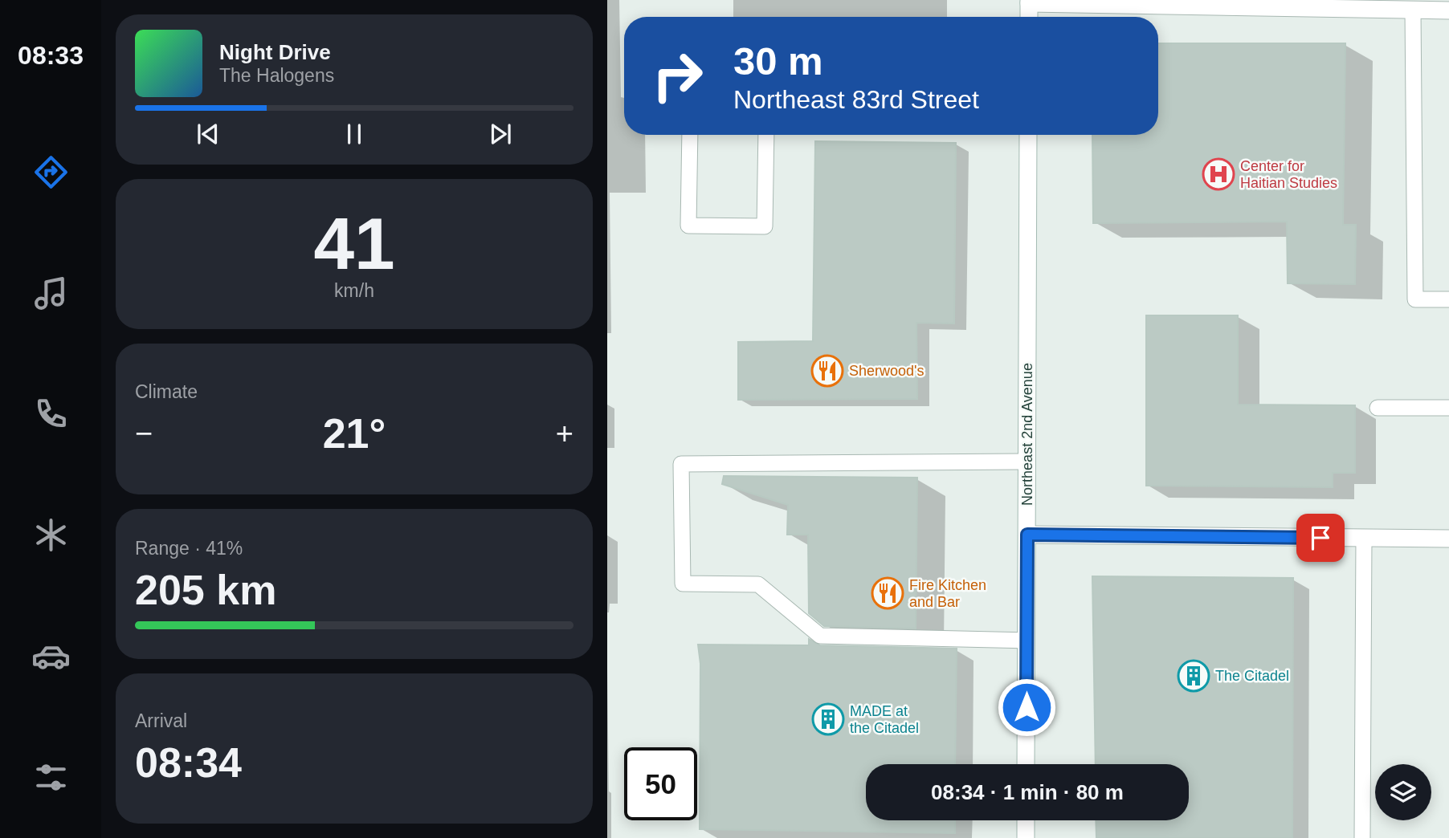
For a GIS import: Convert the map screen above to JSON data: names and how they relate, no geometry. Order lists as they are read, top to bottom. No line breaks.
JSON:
{"streets":{"street":["Northeast 2nd Avenue"]},"places":{"hospital":["Center for Haitian Studies"],"restaurant":["Sherwood's","Fire Kitchen and Bar"],"building":["The Citadel","MADE at the Citadel"]},"page":{"tabs":"08:33","turn":["30 m","Northeast 83rd Street"],"song":["Night Drive","The Halogens"],"tile":[["41","km/h"],"Climate",["Range · 41%","205 km"],["Arrival","08:34"]],"heat":["−","21°","+"],"limit":"50","trip":"08:34 · 1 min · 80 m"}}
